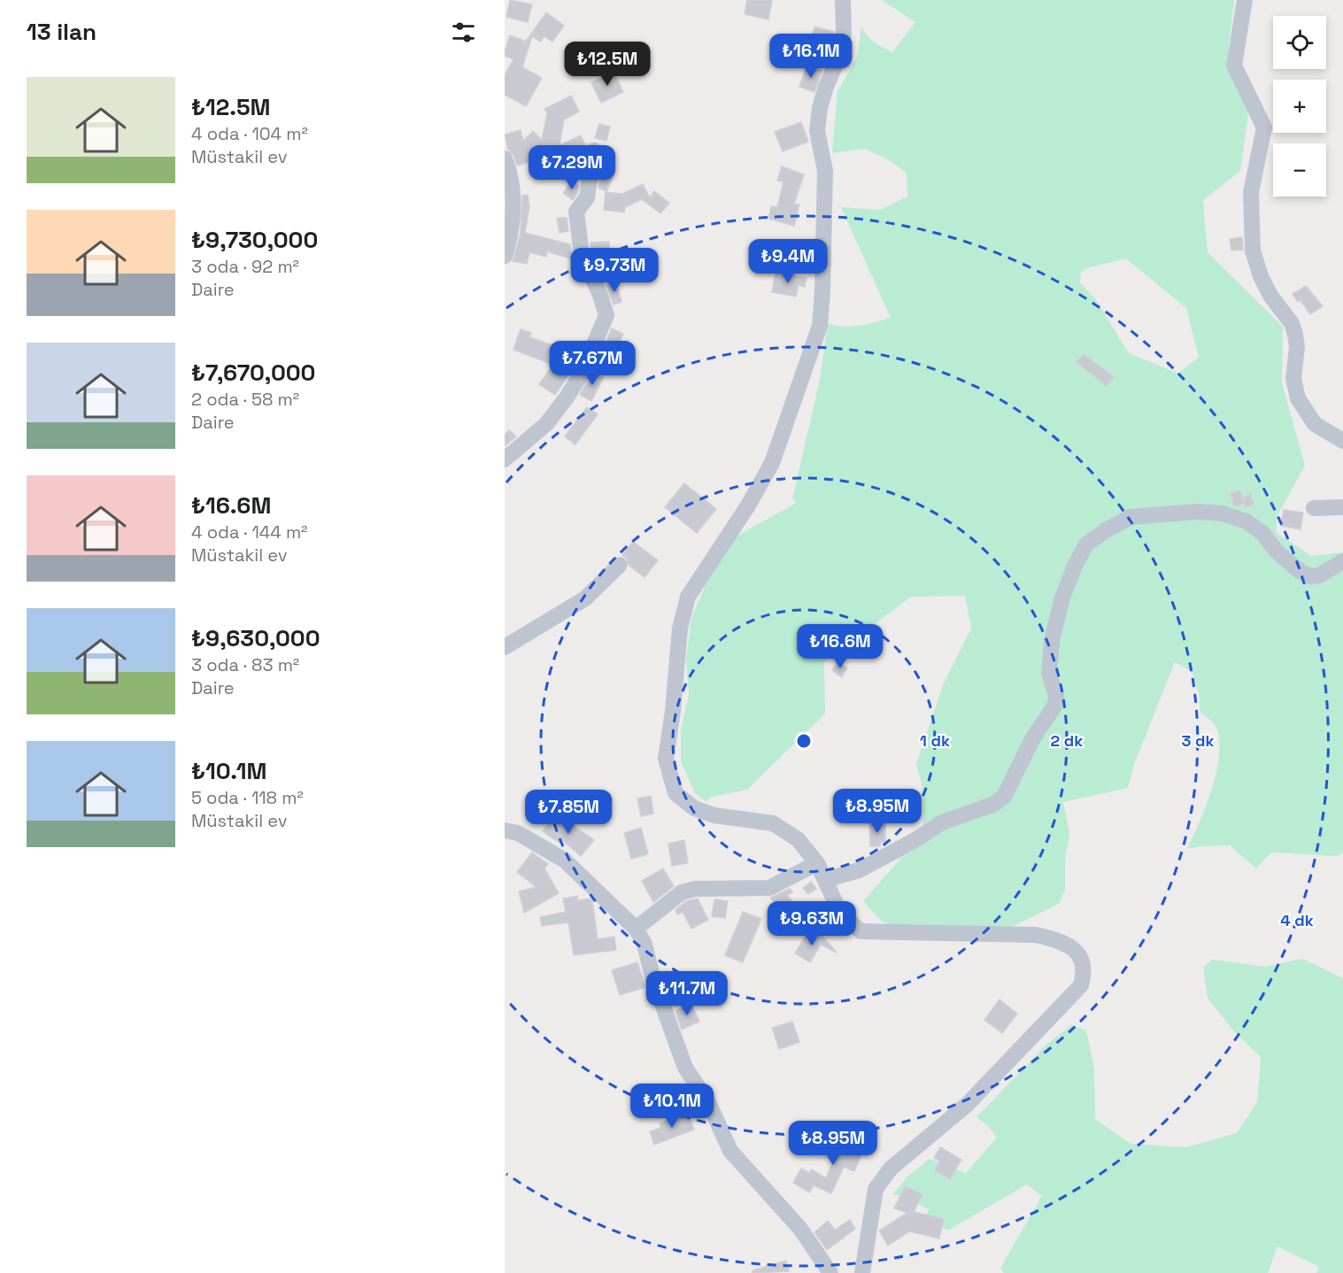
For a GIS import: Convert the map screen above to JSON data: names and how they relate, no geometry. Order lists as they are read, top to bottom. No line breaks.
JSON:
{"page":{"heading":"13 ilan","map_buttons":["+","−"],"price":["₺16.1M","₺12.5M","₺7.29M","₺9.4M","₺9.73M","₺7.67M","₺16.6M","₺8.95M","₺7.85M","₺9.63M","₺11.7M","₺10.1M","₺8.95M"],"list":[{"name":"₺12.5M","note":"4 oda · 104 m² · Müstakil ev"},{"name":"₺9,730,000","note":"3 oda · 92 m² · Daire"},{"name":"₺7,670,000","note":"2 oda · 58 m² · Daire"},{"name":"₺16.6M","note":"4 oda · 144 m² · Müstakil ev"},{"name":"₺9,630,000","note":"3 oda · 83 m² · Daire"},{"name":"₺10.1M","note":"5 oda · 118 m² · Müstakil ev"}]},"rings":["1 dk","2 dk","3 dk","4 dk"]}
